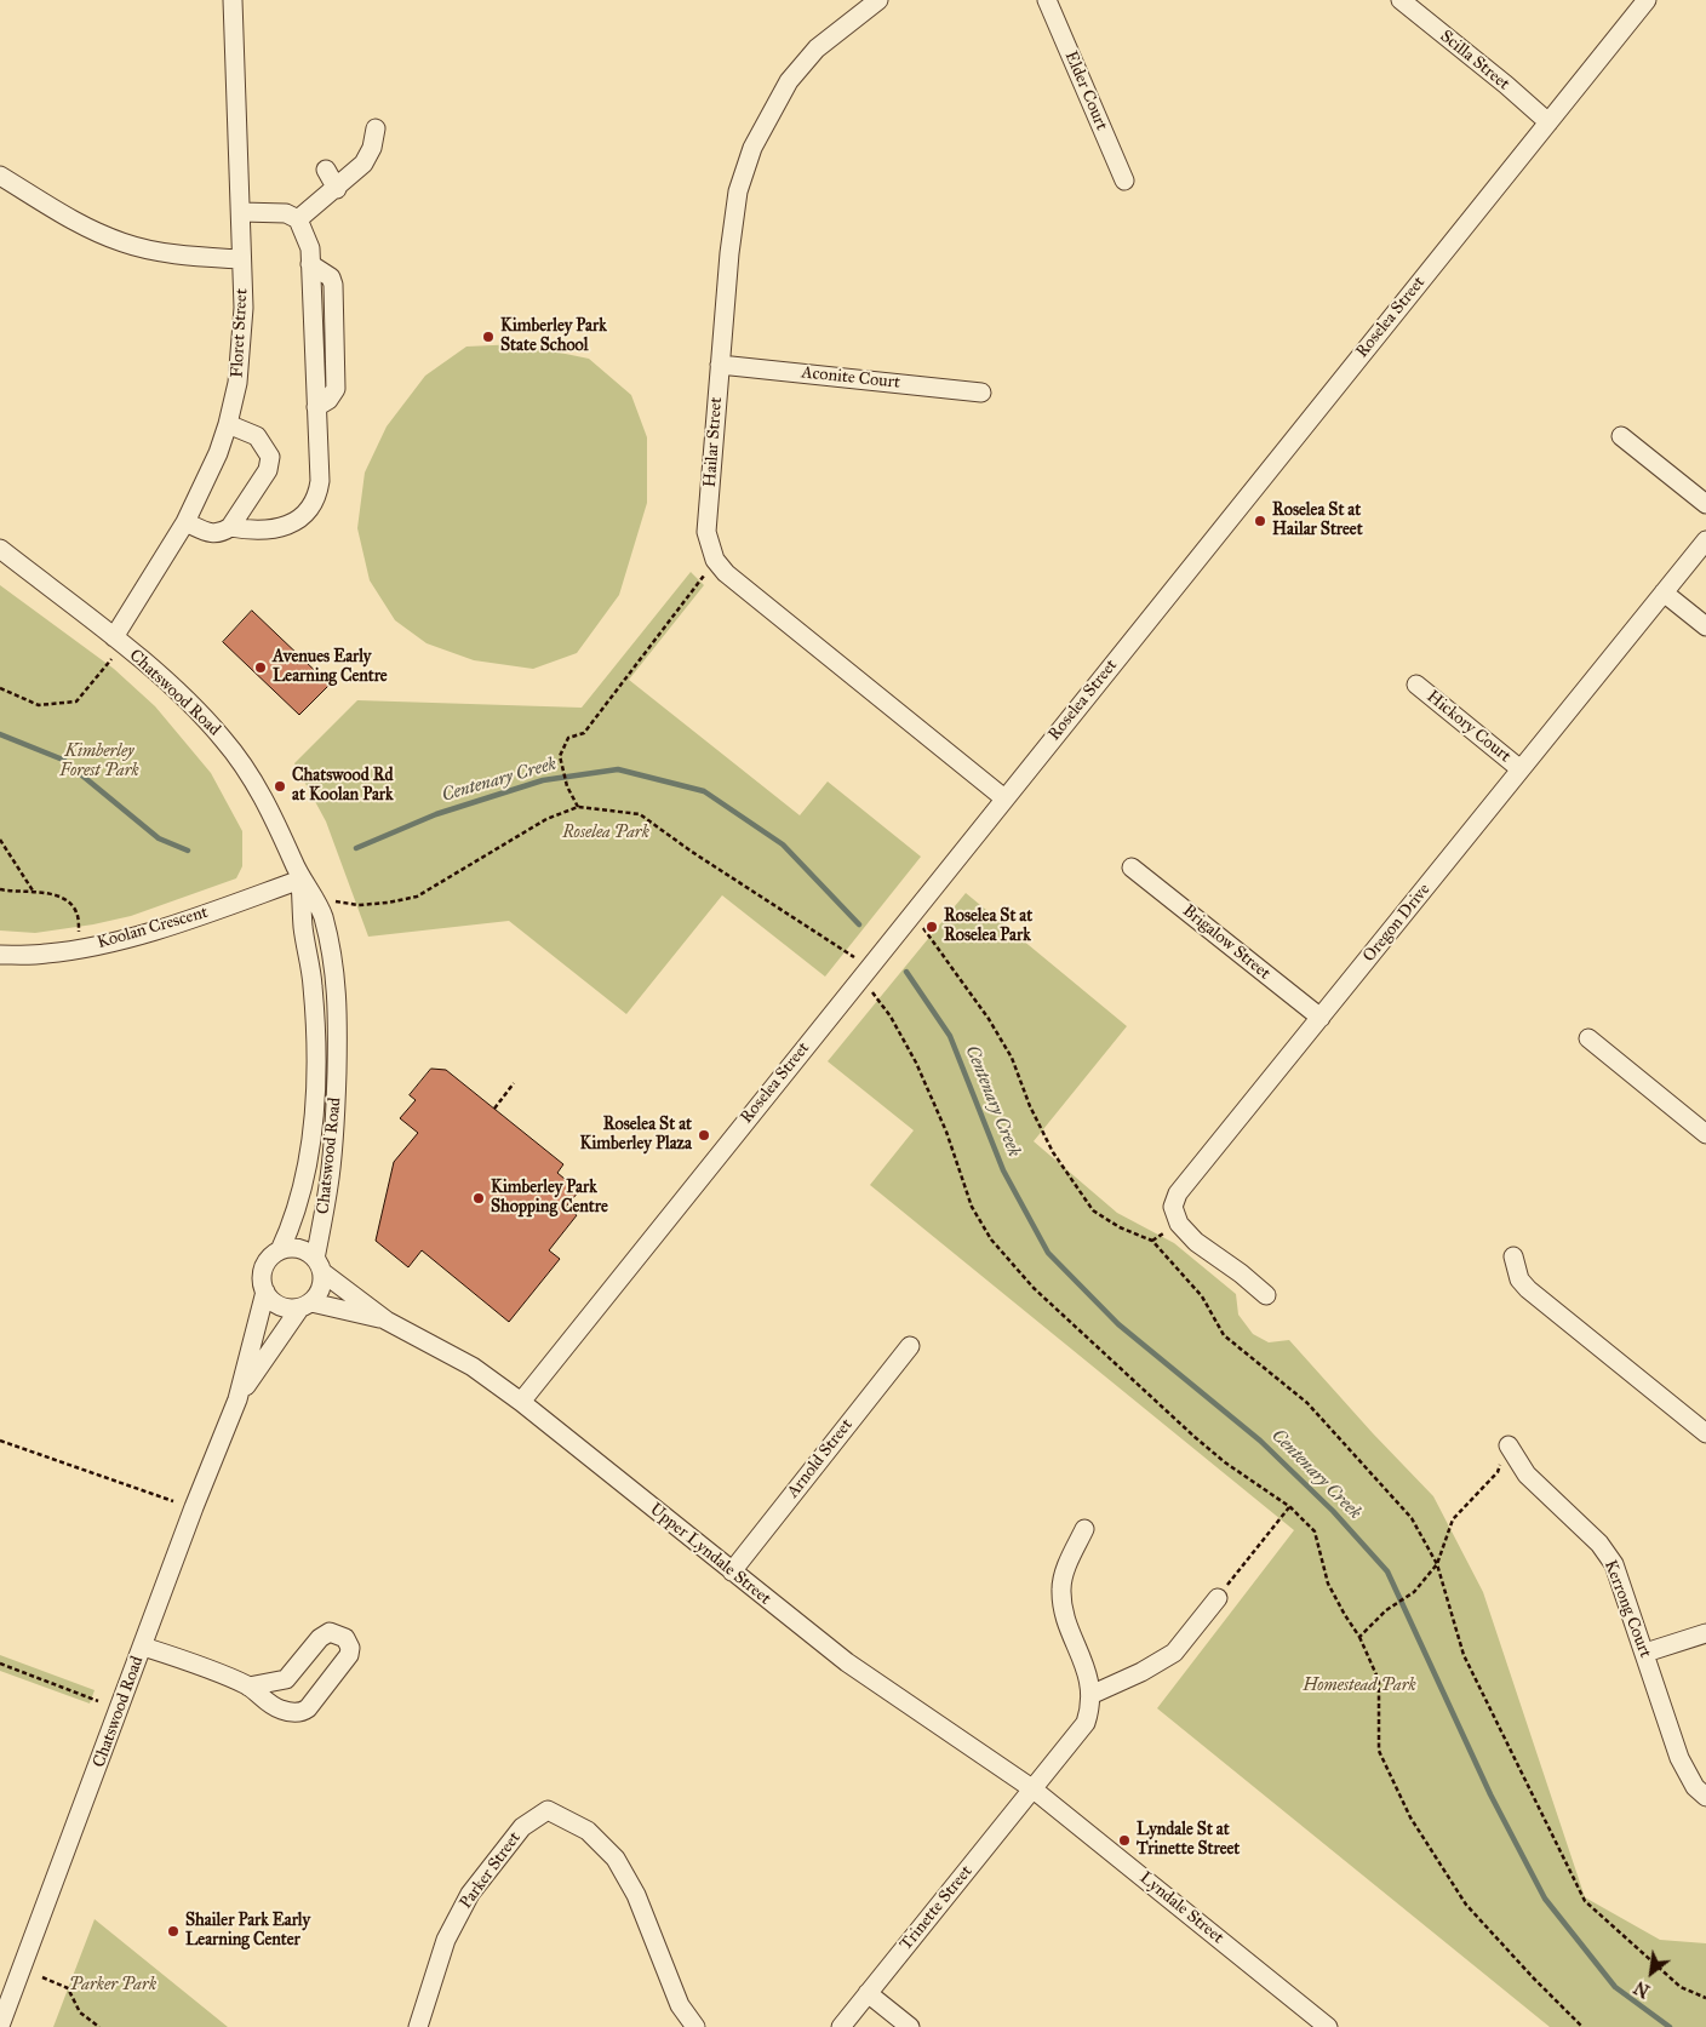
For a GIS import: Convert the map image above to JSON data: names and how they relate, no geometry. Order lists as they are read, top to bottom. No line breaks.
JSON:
{"streets":{"street":["Scilla Street","Elder Court","Roselea Street","Floret Street","Aconite Court","Hailar Street","Chatswood Road","Hickory Court","Oregon Drive","Koolan Crescent","Brigalow Street","Arnold Street","Upper Lyndale Street","Kerrong Court","Parker Street","Trinette Street","Lyndale Street"]},"crossings":[["Scilla Street","Roselea Street"],["Roselea Street","Hailar Street"],["Roselea Street","Upper Lyndale Street"],["Floret Street","Chatswood Road"],["Aconite Court","Hailar Street"],["Chatswood Road","Koolan Crescent"],["Chatswood Road","Upper Lyndale Street"],["Hickory Court","Oregon Drive"],["Oregon Drive","Brigalow Street"],["Arnold Street","Upper Lyndale Street"],["Upper Lyndale Street","Trinette Street"],["Upper Lyndale Street","Lyndale Street"],["Trinette Street","Lyndale Street"]],"water":["Centenary Creek"],"parks":["Kimberley Forest Park","Roselea Park","Homestead Park","Parker Park"],"places":["Kimberley Park State School","Roselea St at Hailar Street","Avenues Early Learning Centre","Chatswood Rd at Koolan Park","Roselea St at Roselea Park","Roselea St at Kimberley Plaza","Kimberley Park Shopping Centre","Lyndale St at Trinette Street","Shailer Park Early Learning Center"],"north":"bottom left"}
